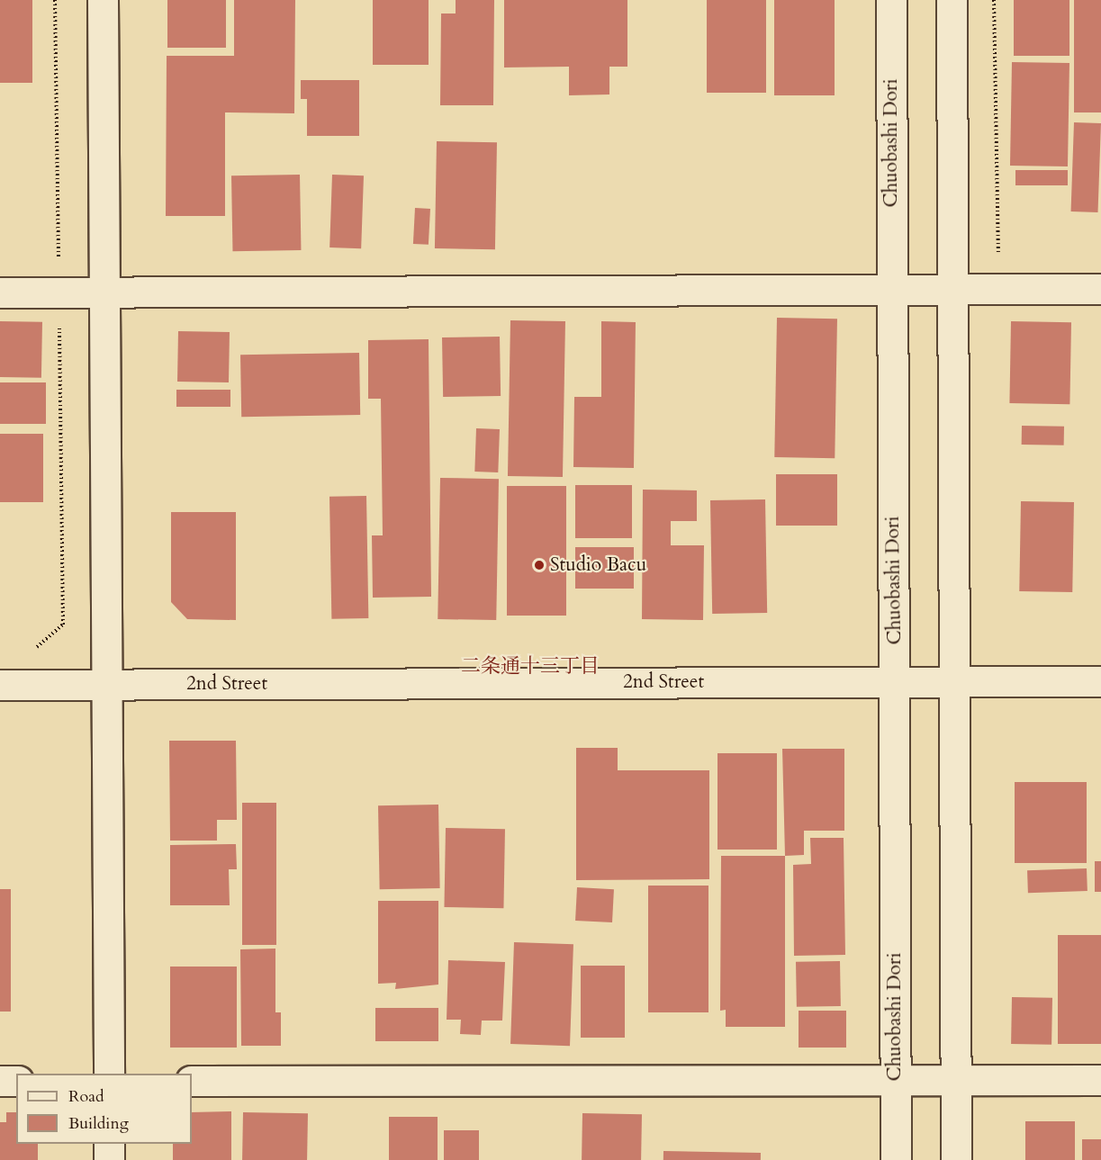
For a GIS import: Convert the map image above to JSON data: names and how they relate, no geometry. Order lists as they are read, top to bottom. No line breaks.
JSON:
{"streets":{"street":["Chuobashi Dori","2nd Street"]},"crossings":[["Chuobashi Dori","2nd Street"]],"districts":["二条通十三丁目"],"places":["Studio Bacu"],"legend":["Road","Building"]}
